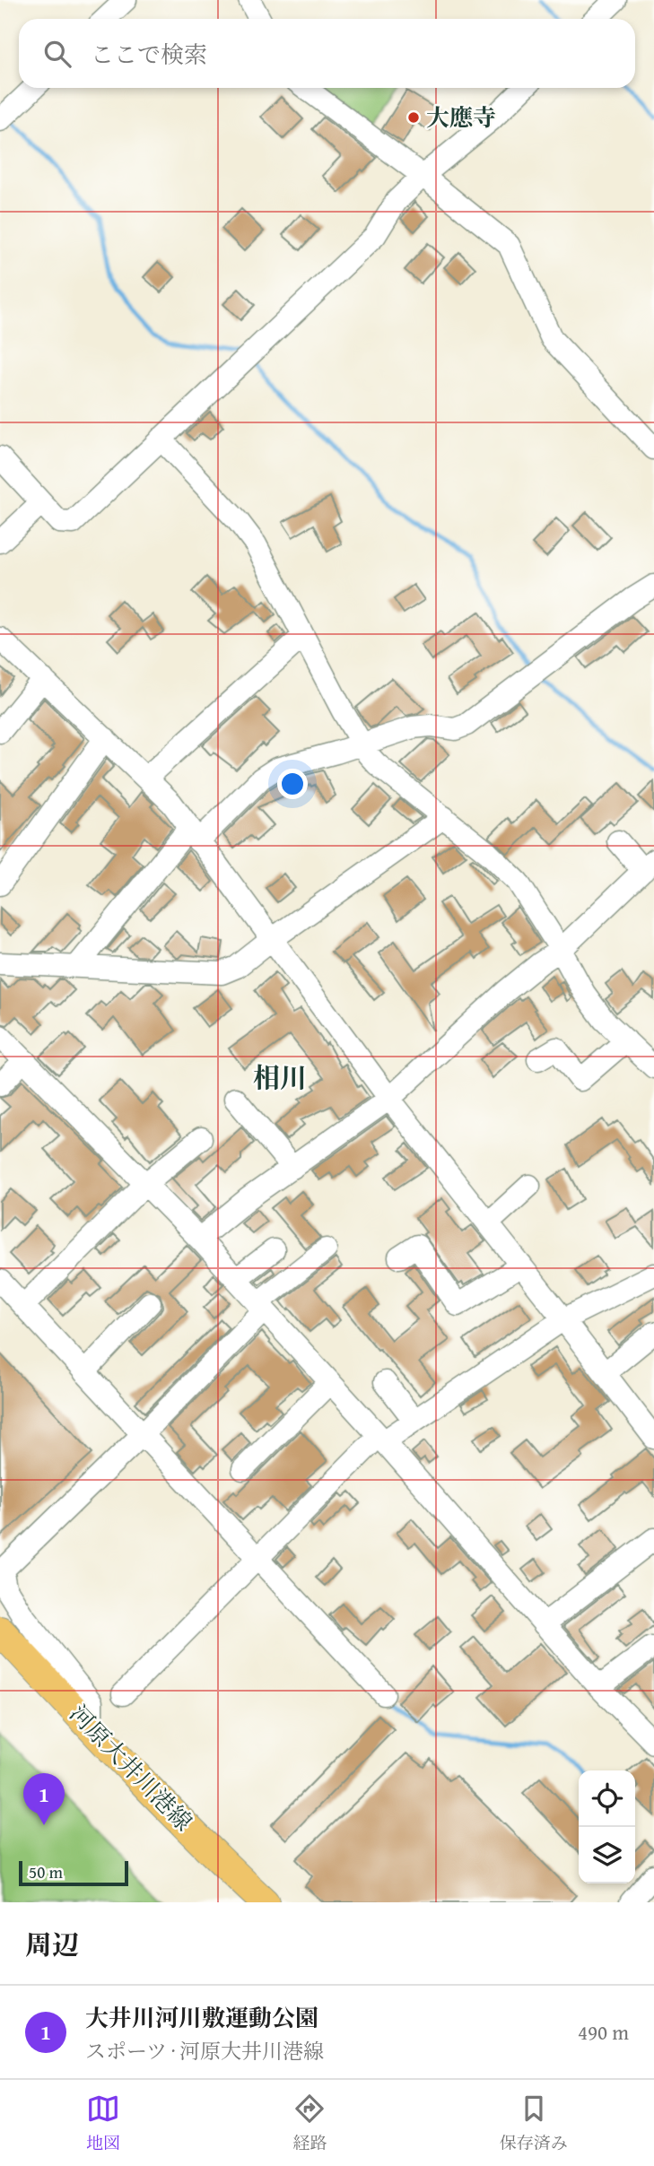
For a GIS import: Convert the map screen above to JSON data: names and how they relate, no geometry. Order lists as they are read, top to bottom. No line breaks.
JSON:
{"streets":{"main road":["河原大井川港線"]},"districts":["相川"],"places":["大應寺"],"scale_bar":"50 m","page":{"search":"ここで検索","pins":"1","scale":"50 m","heading":"周辺","list":[{"mark":"1","name":"大井川河川敷運動公園","note":"スポーツ · 河原大井川港線","value":"490 m"}],"nav":["地図","経路","保存済み"]}}
